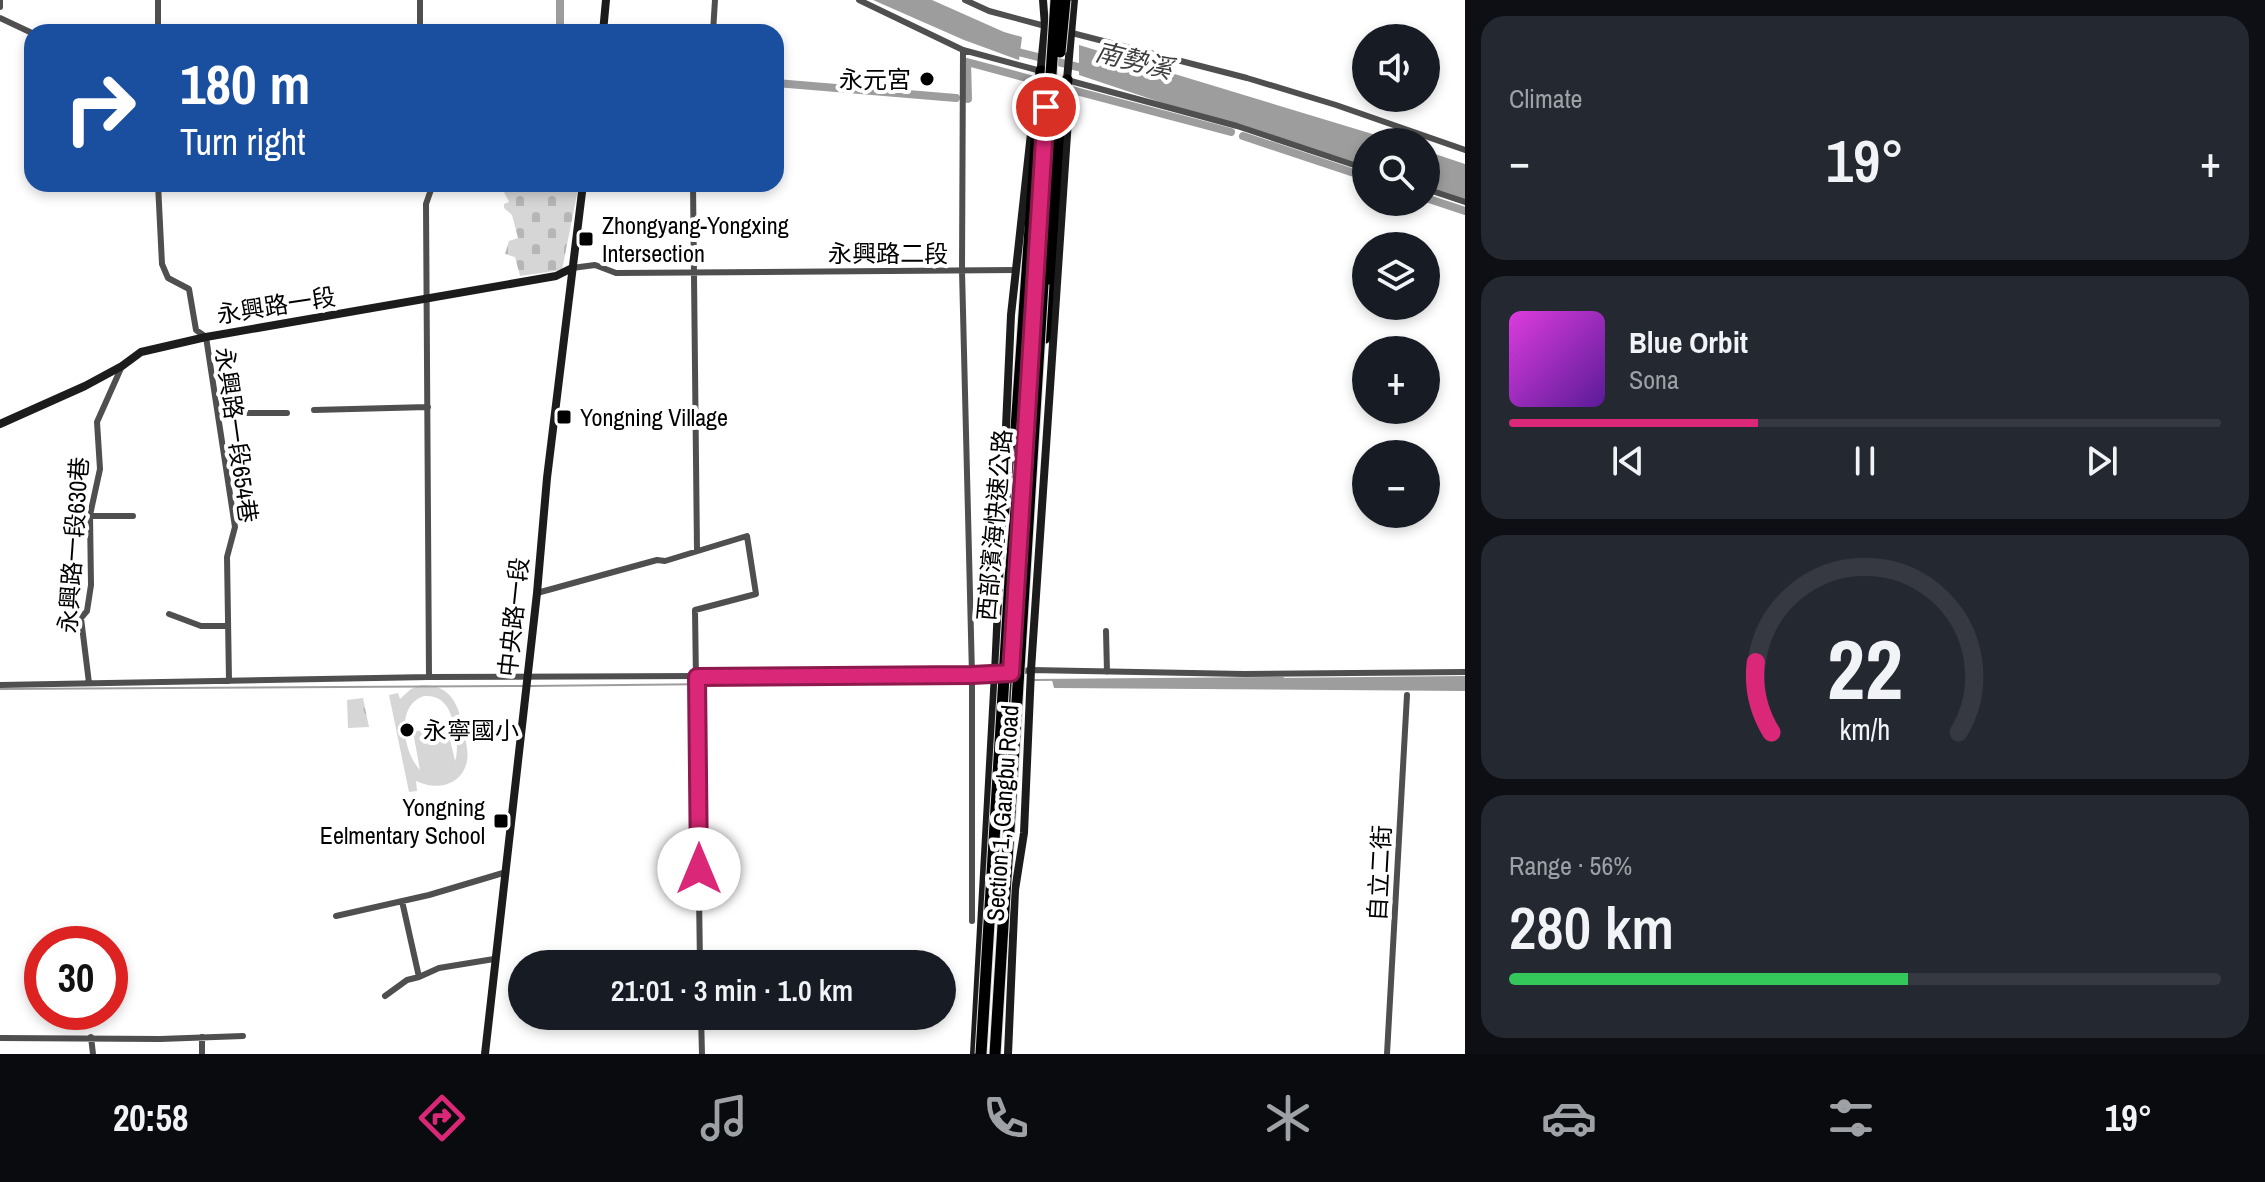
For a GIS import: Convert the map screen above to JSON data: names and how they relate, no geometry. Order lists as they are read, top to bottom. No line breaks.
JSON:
{"streets":{"highway":["西部濱海快速公路"],"street":["永興路二段","永興路一段","永興路一段654巷","永興路一段630巷","中央路一段","Section 1, Gangbu Road","自立二街"]},"crossings":[["永興路二段","永興路一段"],["永興路二段","中央路一段"],["永興路二段","Section 1, Gangbu Road"],["永興路一段","永興路一段654巷"],["永興路一段","永興路一段630巷"],["永興路一段","中央路一段"],["西部濱海快速公路","Section 1, Gangbu Road"]],"water":["南勢溪"],"places":{"other":["永元宮","永寧國小"],"transit":["Zhongyang-Yongxing Intersection","Yongning Village","Yongning Eelmentary School"]},"page":{"tile":["Climate",["Range · 56%","280 km"]],"map_buttons":["+","−"],"turn":["180 m","Turn right"],"heat":["−","19°","+"],"song":["Blue Orbit","Sona"],"limit":"30","trip":"21:01 · 3 min · 1.0 km","tabs":["20:58","19°"],"gauge":["22","km/h"]}}
